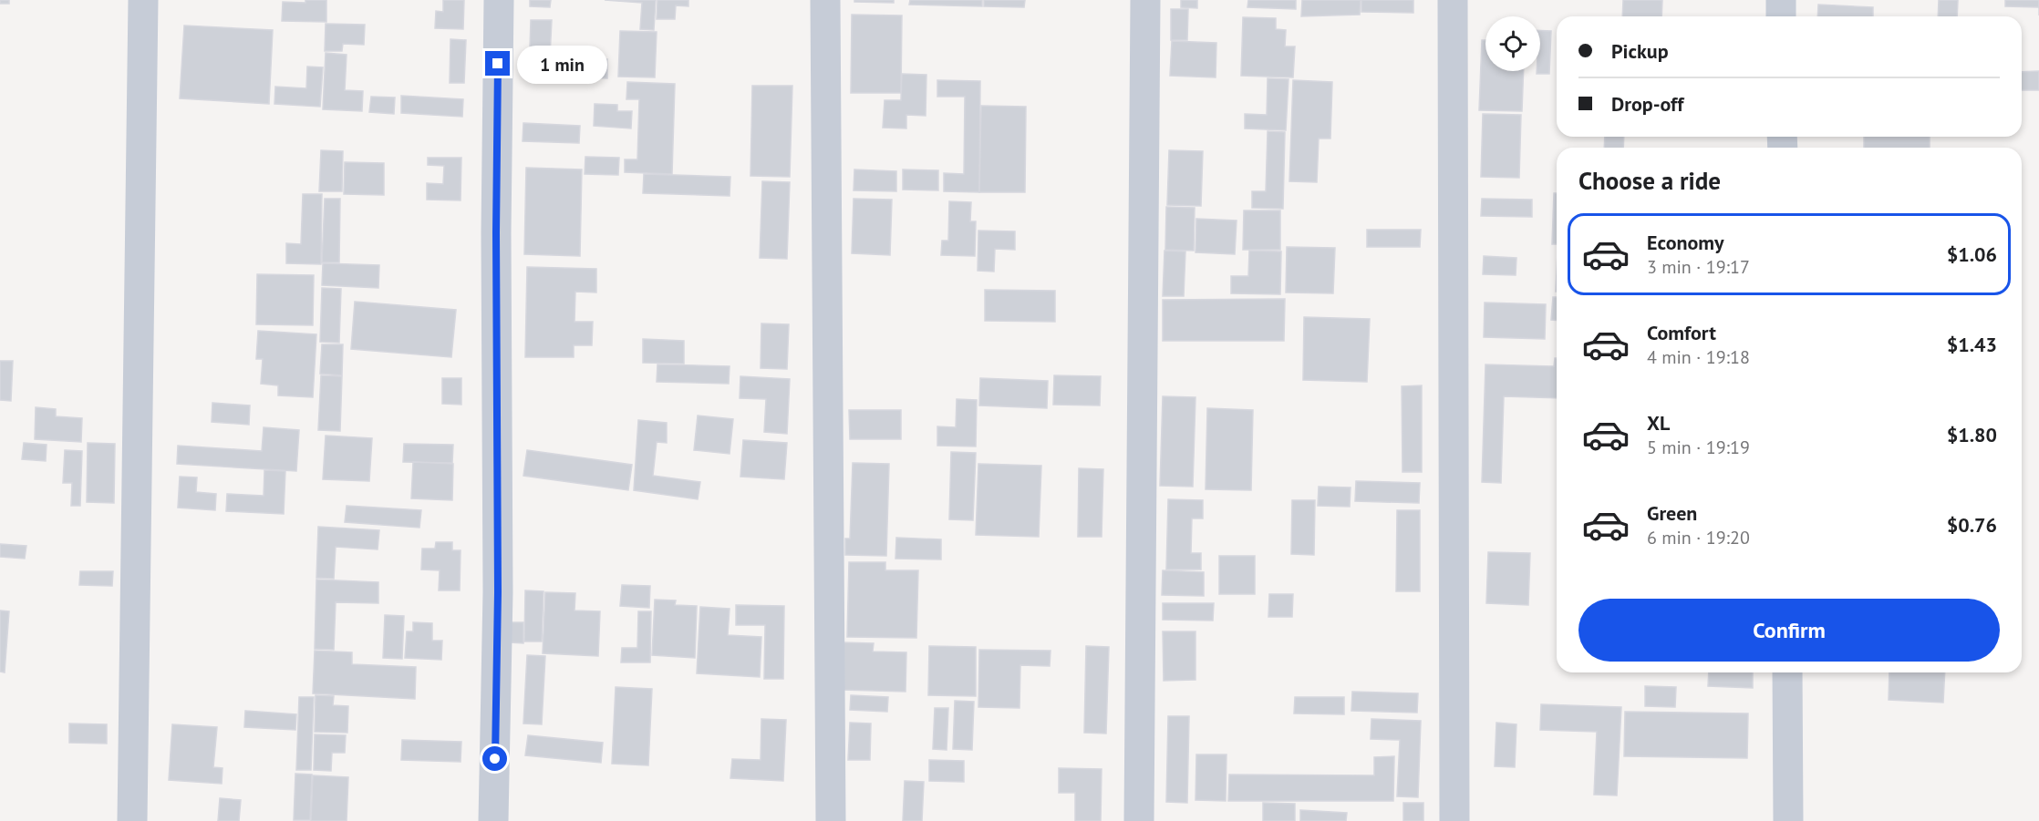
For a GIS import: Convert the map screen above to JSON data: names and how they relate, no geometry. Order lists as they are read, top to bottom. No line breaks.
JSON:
{"page":{"banner":["Pickup","Drop-off"],"bubble":"1 min","heading":"Choose a ride","list":[{"name":"Economy","note":"3 min · 19:17","value":"$1.06"},{"name":"Comfort","note":"4 min · 19:18","value":"$1.43"},{"name":"XL","note":"5 min · 19:19","value":"$1.80"},{"name":"Green","note":"6 min · 19:20","value":"$0.76"}],"buttons":"Confirm"}}
